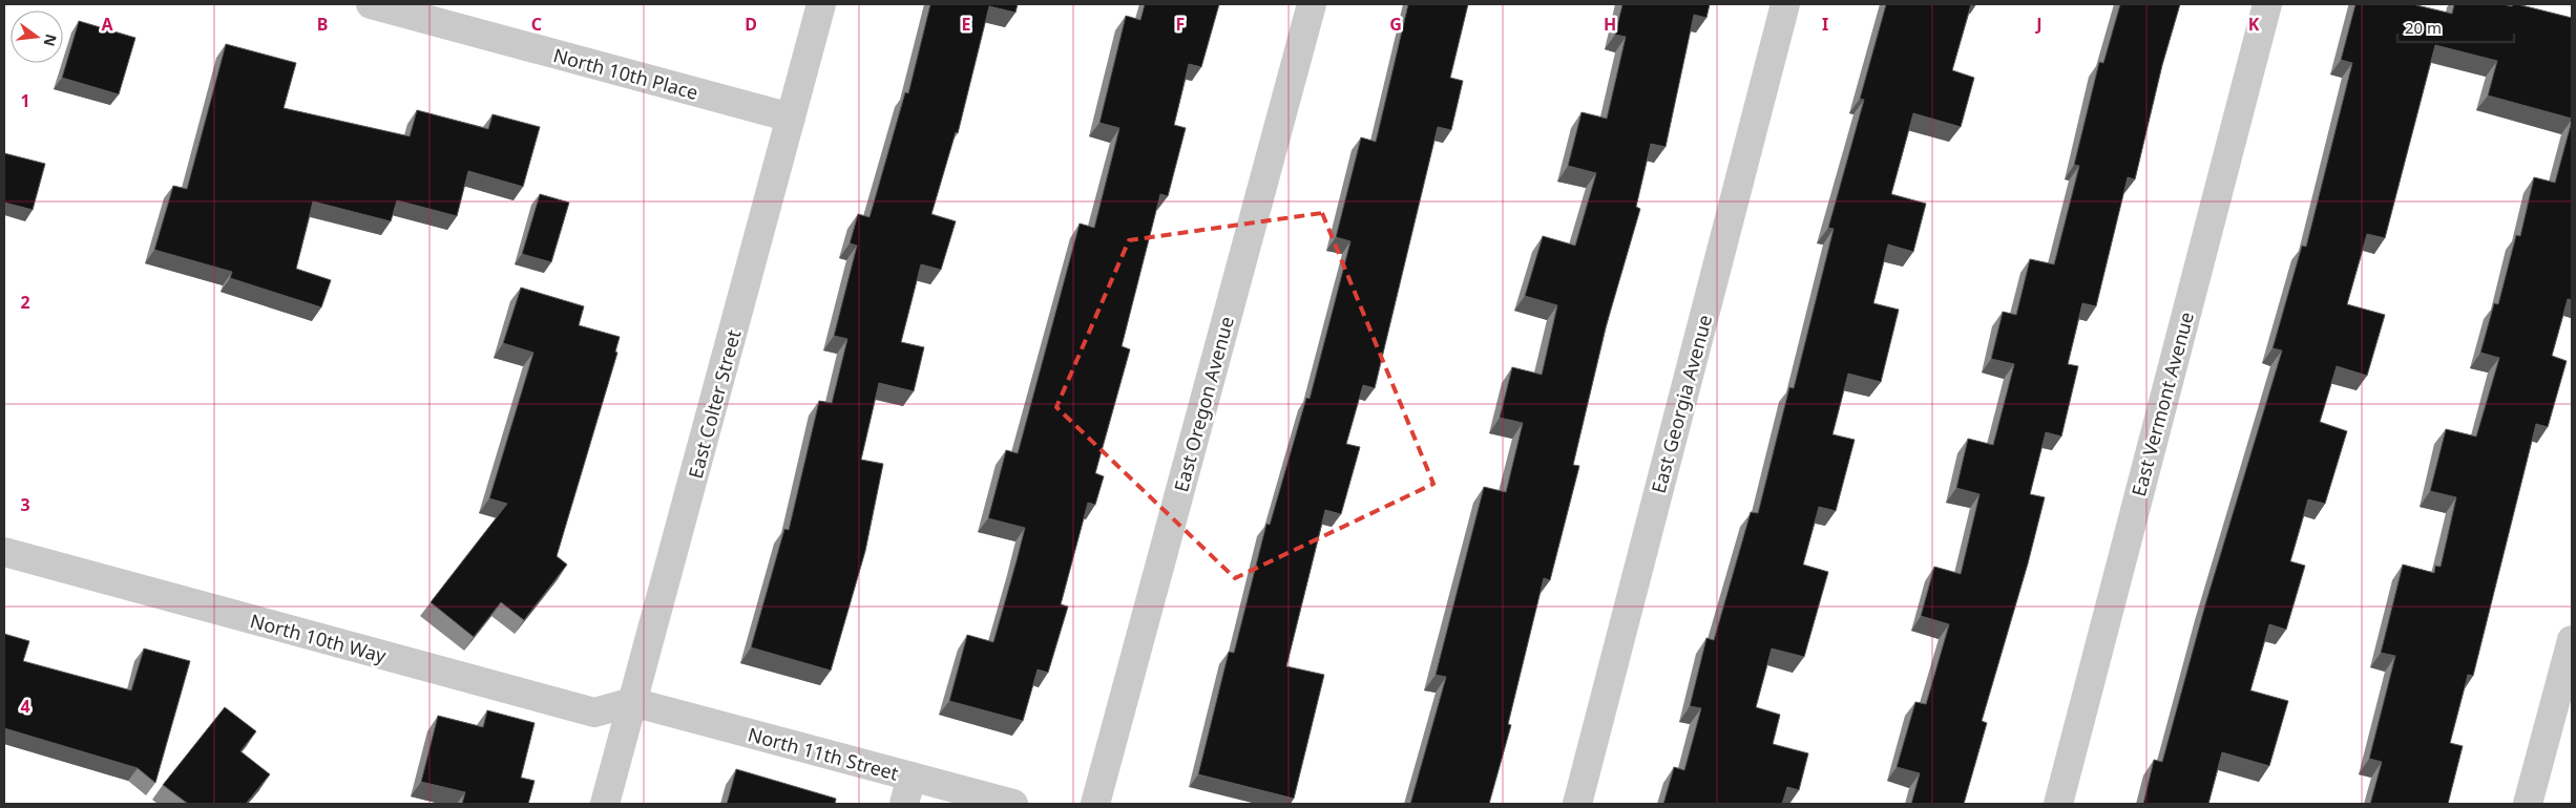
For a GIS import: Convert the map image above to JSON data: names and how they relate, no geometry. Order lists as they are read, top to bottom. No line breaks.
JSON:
{"streets":{"street":["North 10th Place","East Colter Street","East Oregon Avenue","East Georgia Avenue","East Vermont Avenue","North 10th Way","North 11th Street"]},"crossings":[["North 10th Place","East Colter Street"],["East Colter Street","North 10th Way"],["East Colter Street","North 11th Street"],["North 10th Way","North 11th Street"]],"scale_bar":"20 m","north":"right","grid":{"columns":["A","B","C","D","E","F","G","H","I","J","K"],"rows":["1","2","3","4"]}}
